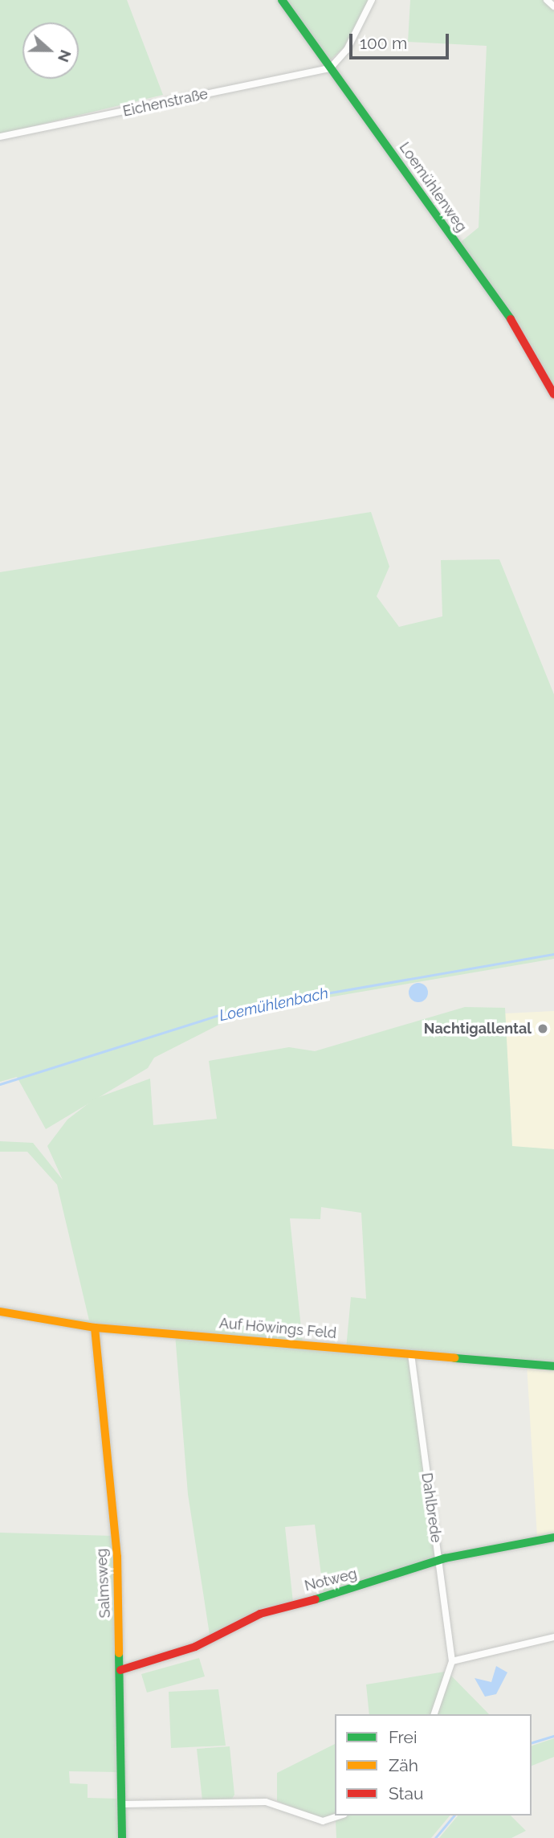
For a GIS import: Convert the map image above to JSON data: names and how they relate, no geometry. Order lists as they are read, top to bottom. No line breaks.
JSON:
{"streets":{"street":["Eichenstraße","Loemühlenweg","Auf Höwings Feld","Dahlbrede","Notweg","Salmsweg"]},"crossings":[["Eichenstraße","Loemühlenweg"],["Auf Höwings Feld","Dahlbrede"],["Auf Höwings Feld","Salmsweg"],["Dahlbrede","Notweg"],["Notweg","Salmsweg"]],"water":["Loemühlenbach"],"places":["Nachtigallental"],"legend":["Frei","Zäh","Stau"],"scale_bar":"100 m","north":"right"}
